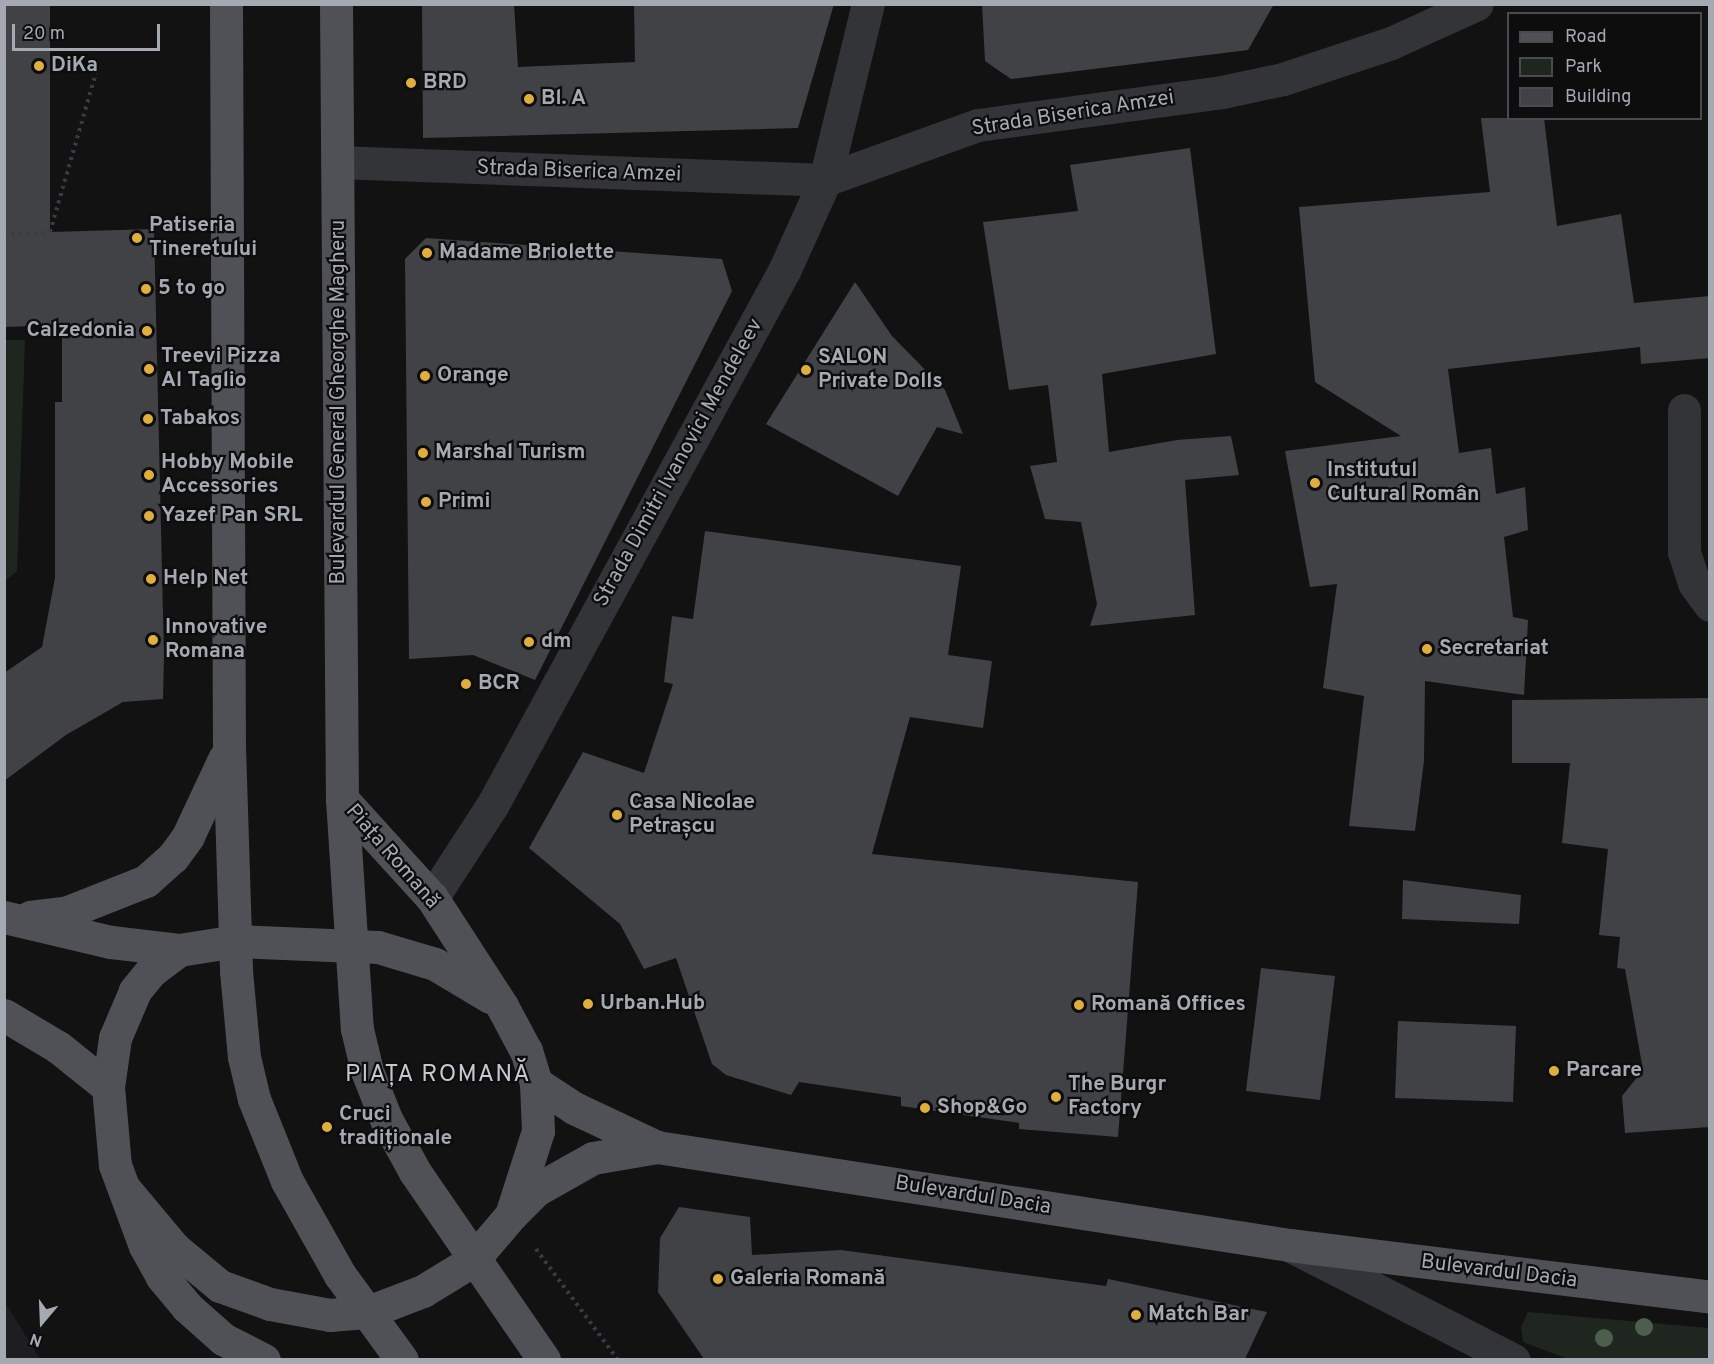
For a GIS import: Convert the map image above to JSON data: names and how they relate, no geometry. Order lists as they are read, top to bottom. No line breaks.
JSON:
{"streets":{"main road":["Bulevardul General Gheorghe Magheru","Piața Romană","Bulevardul Dacia"],"street":["Strada Biserica Amzei","Strada Dimitri Ivanovici Mendeleev"]},"crossings":[["Strada Biserica Amzei","Bulevardul General Gheorghe Magheru"],["Strada Biserica Amzei","Strada Dimitri Ivanovici Mendeleev"],["Bulevardul General Gheorghe Magheru","Piața Romană"],["Strada Dimitri Ivanovici Mendeleev","Piața Romană"],["Piața Romană","Bulevardul Dacia"]],"districts":["PIAȚA ROMANĂ"],"places":["DiKa","BRD","Bl. A","Patiseria Tineretului","Madame Briolette","5 to go","Calzedonia","Treevi Pizza Al Taglio","SALON Private Dolls","Orange","Tabakos","Marshal Turism","Hobby Mobile Accessories","Institutul Cultural Român","Primi","Yazef Pan SRL","Help Net","Innovative Romana","dm","Secretariat","BCR","Casa Nicolae Petrașcu","Urban.Hub","Romană Offices","Parcare","The Burgr Factory","Shop&Go","Cruci tradiționale","Galeria Romană","Match Bar"],"legend":["Road","Park","Building"],"scale_bar":"20 m","north":"bottom"}
